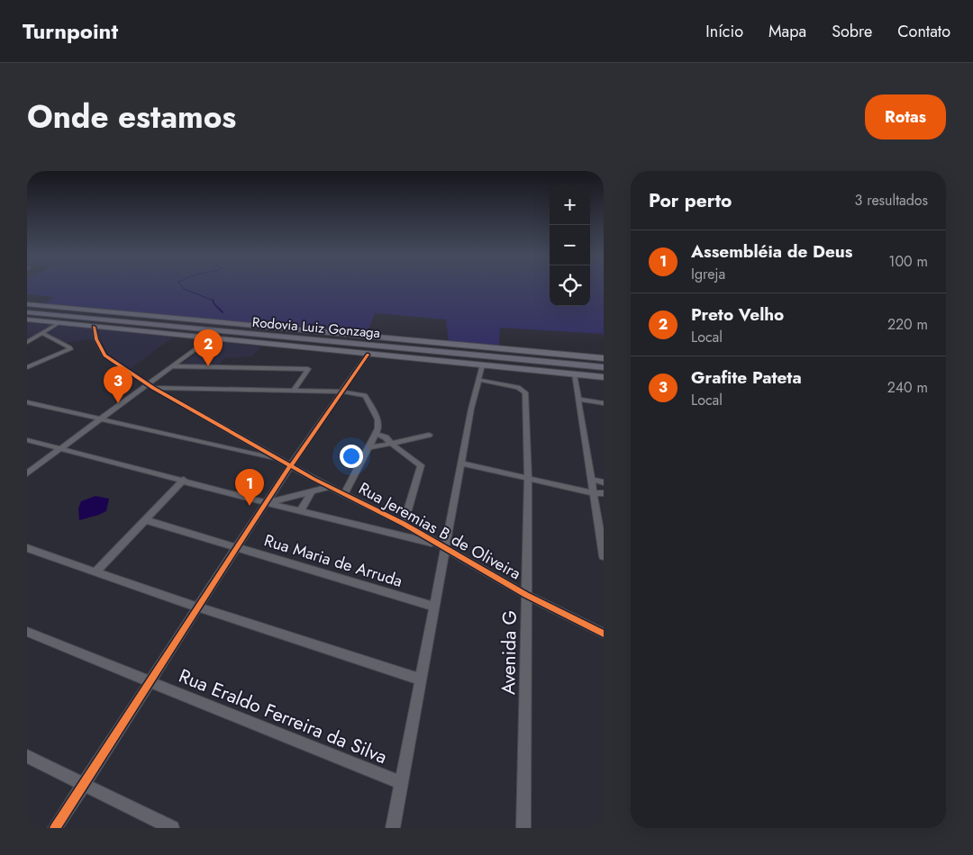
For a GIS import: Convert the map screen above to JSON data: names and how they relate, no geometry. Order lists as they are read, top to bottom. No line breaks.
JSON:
{"streets":{"highway":["Rodovia Luiz Gonzaga"],"street":["Rua Jeremias B de Oliveira","Rua Maria de Arruda","Avenida G","Rua Eraldo Ferreira da Silva"]},"crossings":[["Rua Jeremias B de Oliveira","Avenida G"]],"page":{"header":"Turnpoint","nav":["Início","Mapa","Sobre","Contato"],"title":"Onde estamos","buttons":"Rotas","heading":["Por perto","3 resultados"],"map_buttons":["+","−"],"list":[{"mark":"1","name":"Assembléia de Deus","note":"Igreja","value":"100 m"},{"mark":"2","name":"Preto Velho","note":"Local","value":"220 m"},{"mark":"3","name":"Grafite Pateta","note":"Local","value":"240 m"}],"pins":["2","3","1"]}}
